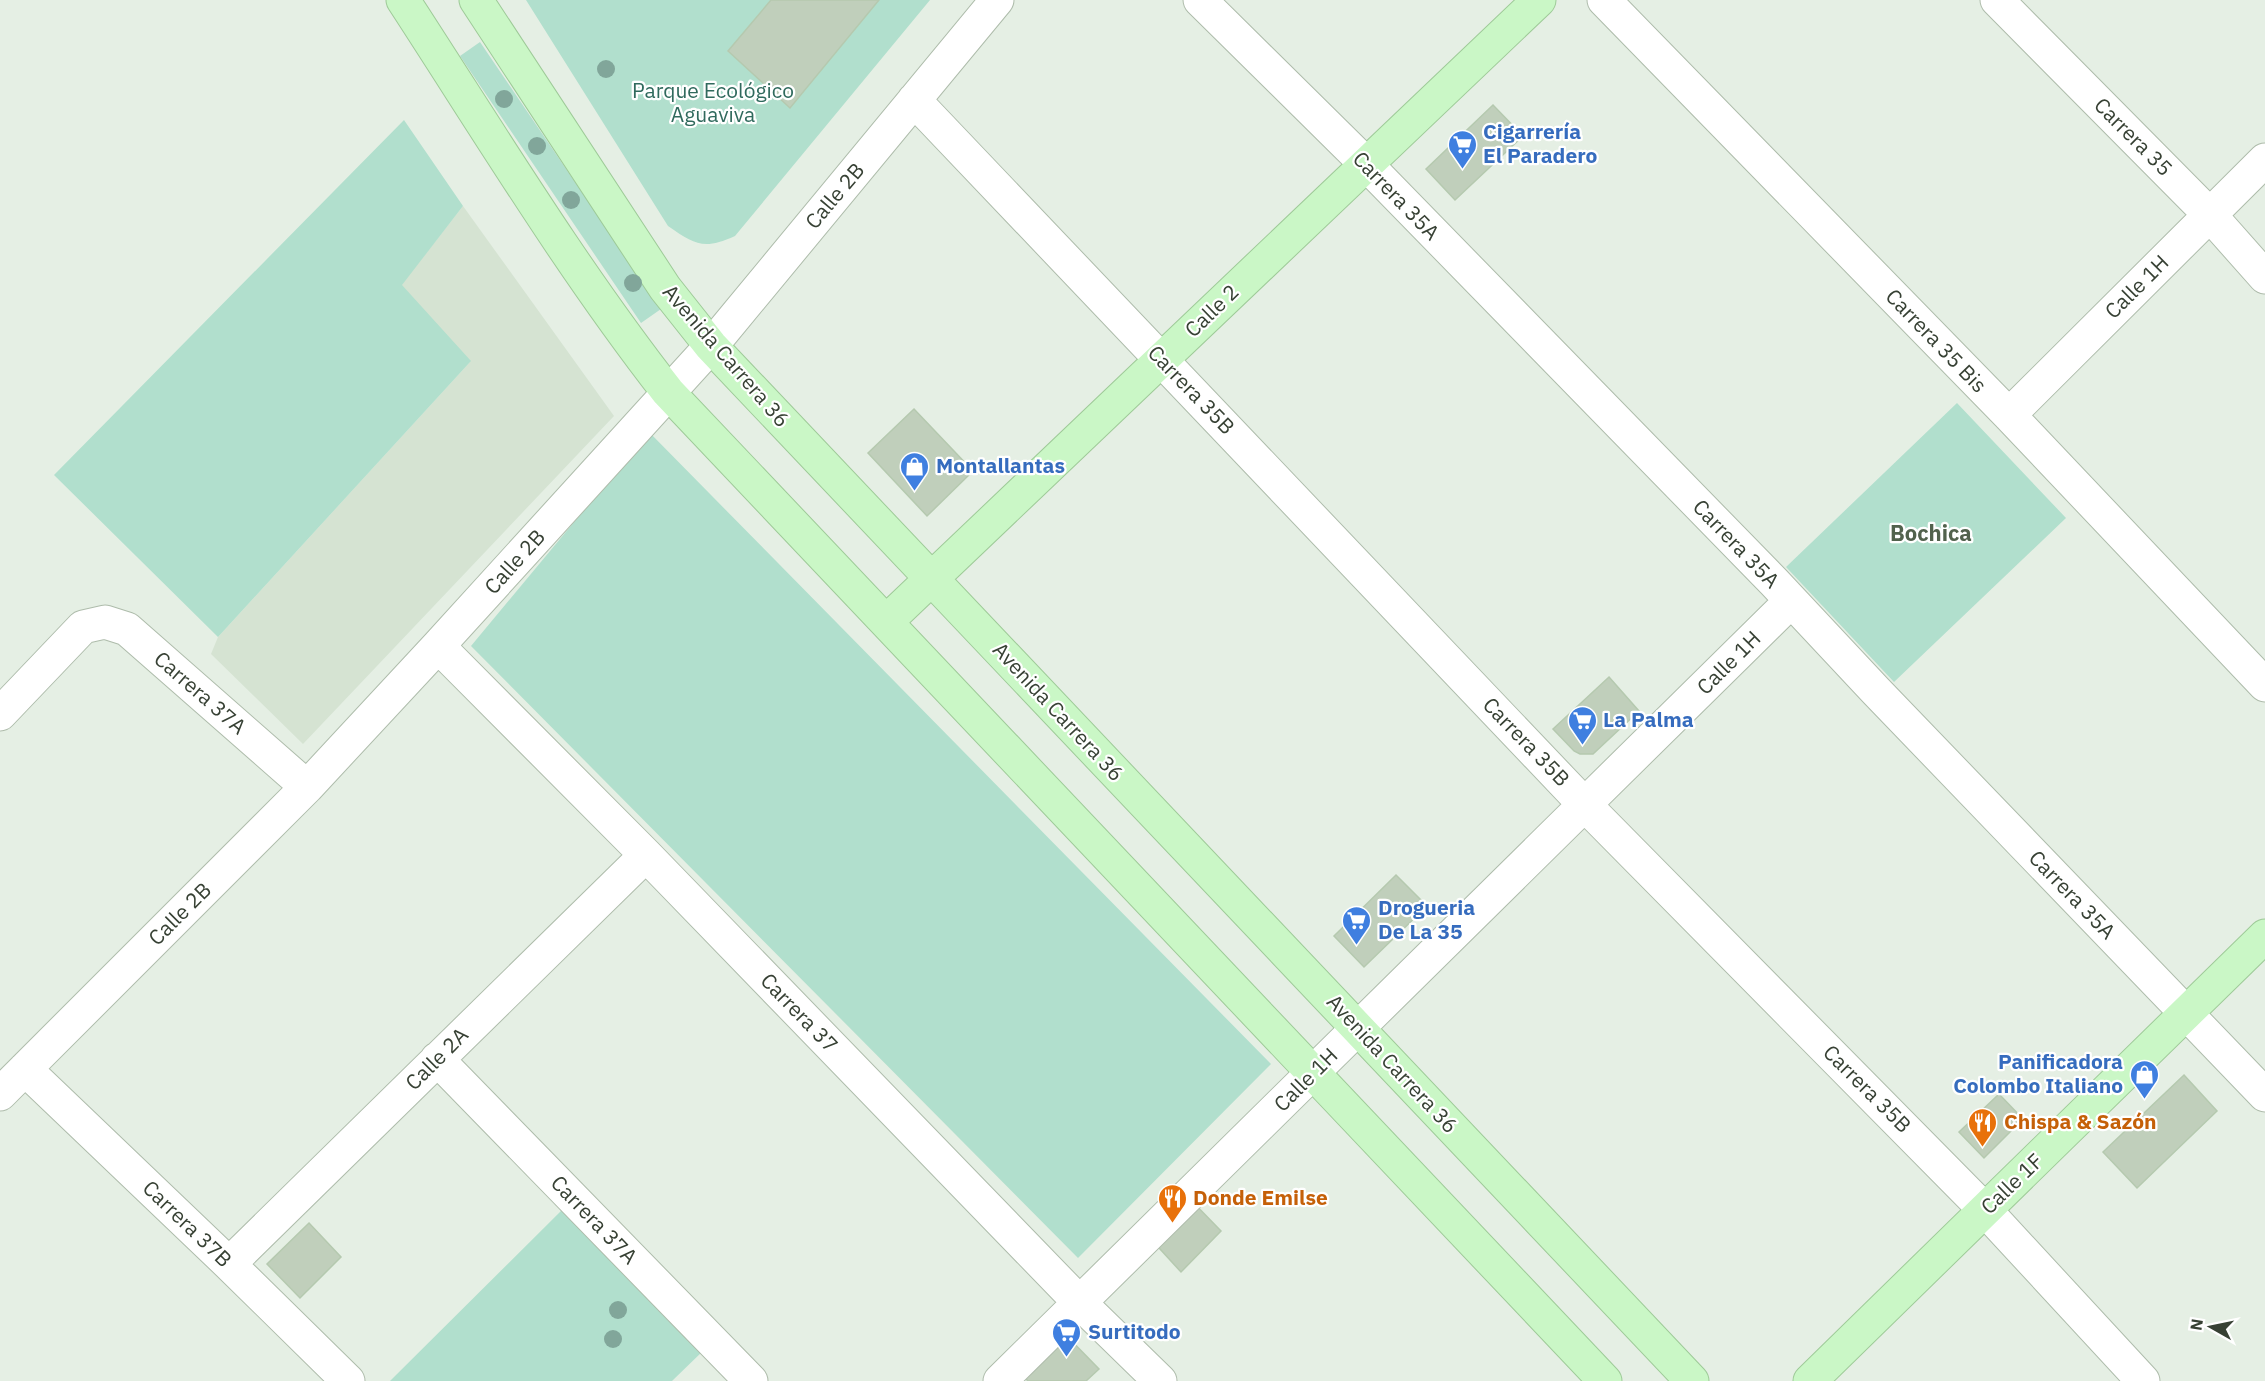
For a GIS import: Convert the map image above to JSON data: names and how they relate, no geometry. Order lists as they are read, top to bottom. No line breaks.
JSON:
{"streets":{"main road":["Calle 2","Avenida Carrera 36","Calle 1F"],"street":["Carrera 35","Calle 2B","Carrera 35A","Calle 1H","Carrera 35 Bis","Carrera 35B","Carrera 37A","Carrera 37","Calle 2A","Carrera 37B"]},"crossings":[["Carrera 35","Calle 1H"],["Calle 2B","Avenida Carrera 36"],["Calle 2B","Carrera 35B"],["Calle 2B","Carrera 37A"],["Calle 2B","Carrera 37"],["Calle 2B","Carrera 37B"],["Carrera 35A","Calle 1H"],["Carrera 35A","Calle 2"],["Carrera 35A","Calle 1F"],["Calle 1H","Carrera 35 Bis"],["Calle 1H","Avenida Carrera 36"],["Calle 1H","Carrera 35B"],["Calle 1H","Carrera 37"],["Calle 2","Avenida Carrera 36"],["Calle 2","Carrera 35B"],["Carrera 35B","Calle 1F"],["Carrera 37A","Calle 2A"],["Carrera 37","Calle 2A"],["Calle 2A","Carrera 37B"]],"districts":["Bochica"],"parks":["Parque Ecológico Aguaviva"],"places":{"supermarket":["Cigarrería El Paradero","La Palma","Drogueria De La 35","Surtitodo"],"shop":["Montallantas","Panificadora Colombo Italiano"],"restaurant":["Chispa & Sazón","Donde Emilse"]},"north":"left"}
